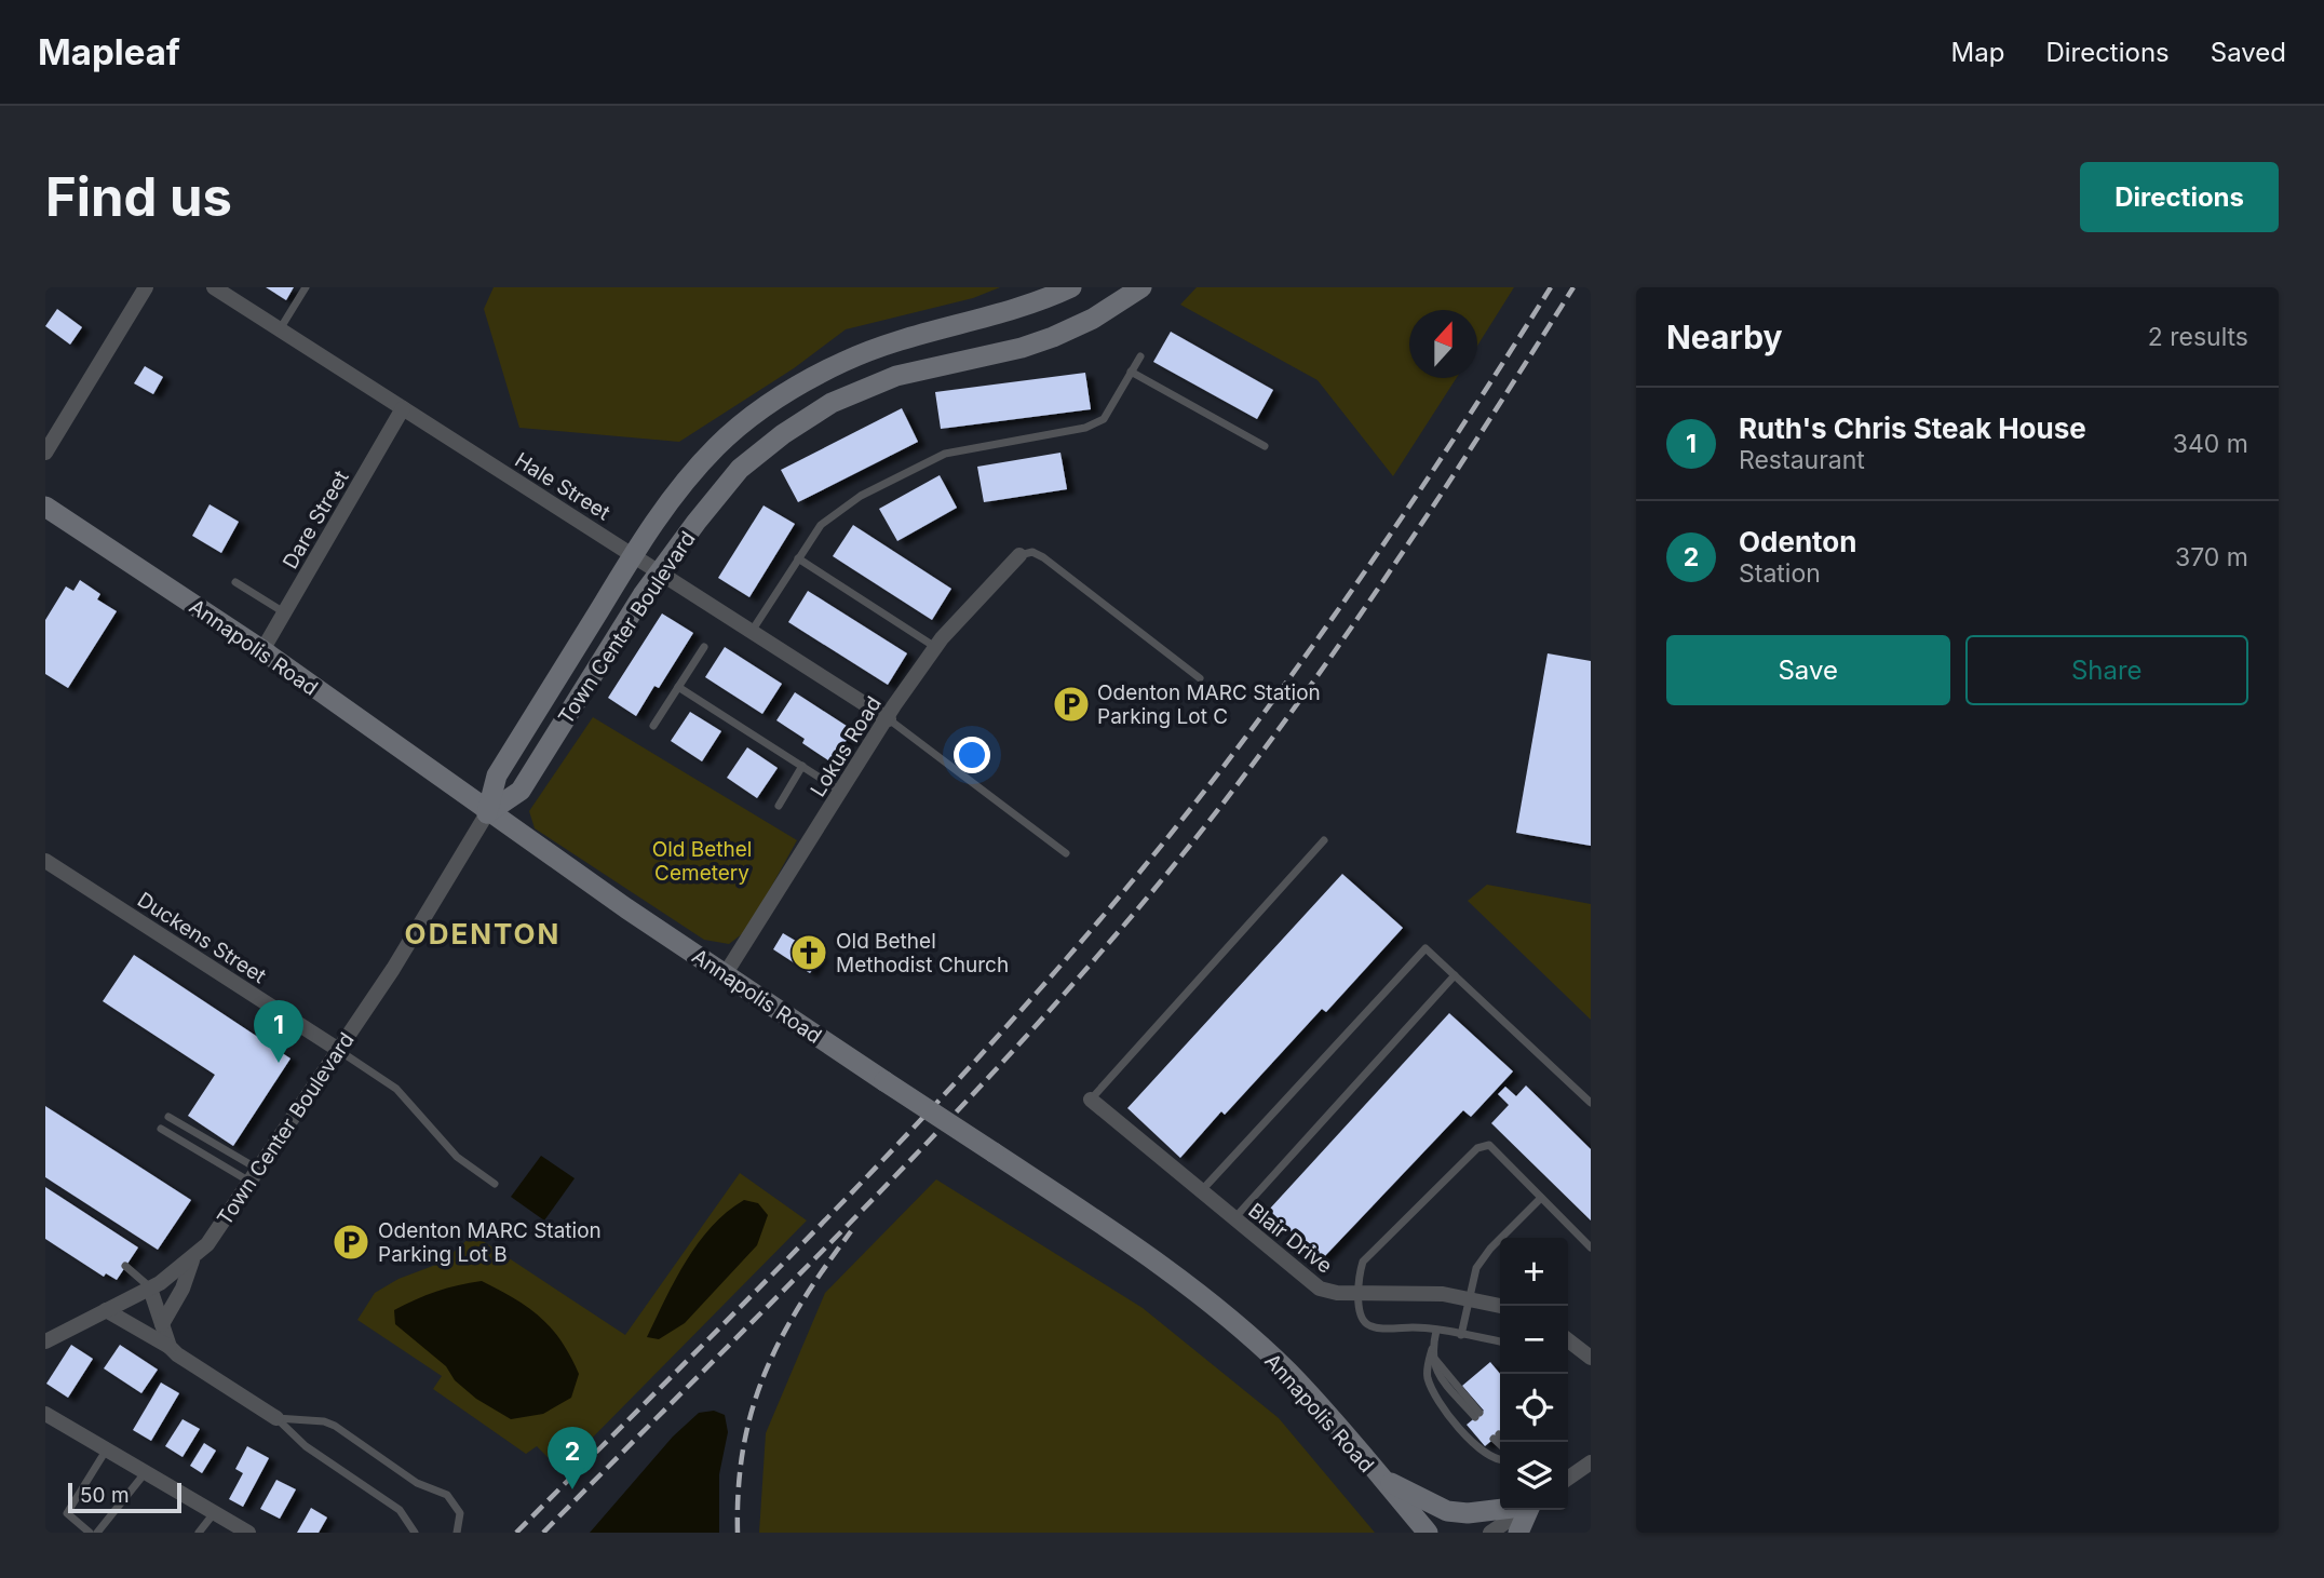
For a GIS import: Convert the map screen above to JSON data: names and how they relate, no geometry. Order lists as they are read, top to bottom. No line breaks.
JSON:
{"streets":{"main road":["Town Center Boulevard","Annapolis Road"],"street":["Hale Street","Dare Street","Lokus Road","Duckens Street","Blair Drive"]},"crossings":[["Hale Street","Dare Street"],["Hale Street","Town Center Boulevard"],["Hale Street","Lokus Road"],["Dare Street","Annapolis Road"],["Town Center Boulevard","Annapolis Road"],["Town Center Boulevard","Duckens Street"],["Annapolis Road","Lokus Road"]],"districts":["ODENTON"],"parks":["Old Bethel Cemetery"],"places":{"parking":["Odenton MARC Station Parking Lot C","Odenton MARC Station Parking Lot B"],"church":["Old Bethel Methodist Church"]},"scale_bar":"50 m","north":"top","page":{"header":"Mapleaf","nav":["Map","Directions","Saved"],"buttons":["Directions",["Save","Share"]],"title":"Find us","heading":["Nearby","2 results"],"list":[{"mark":"1","name":"Ruth's Chris Steak House","note":"Restaurant","value":"340 m"},{"mark":"2","name":"Odenton","note":"Station","value":"370 m"}],"pins":["1","2"],"map_buttons":["+","−"],"scale":"50 m"}}
